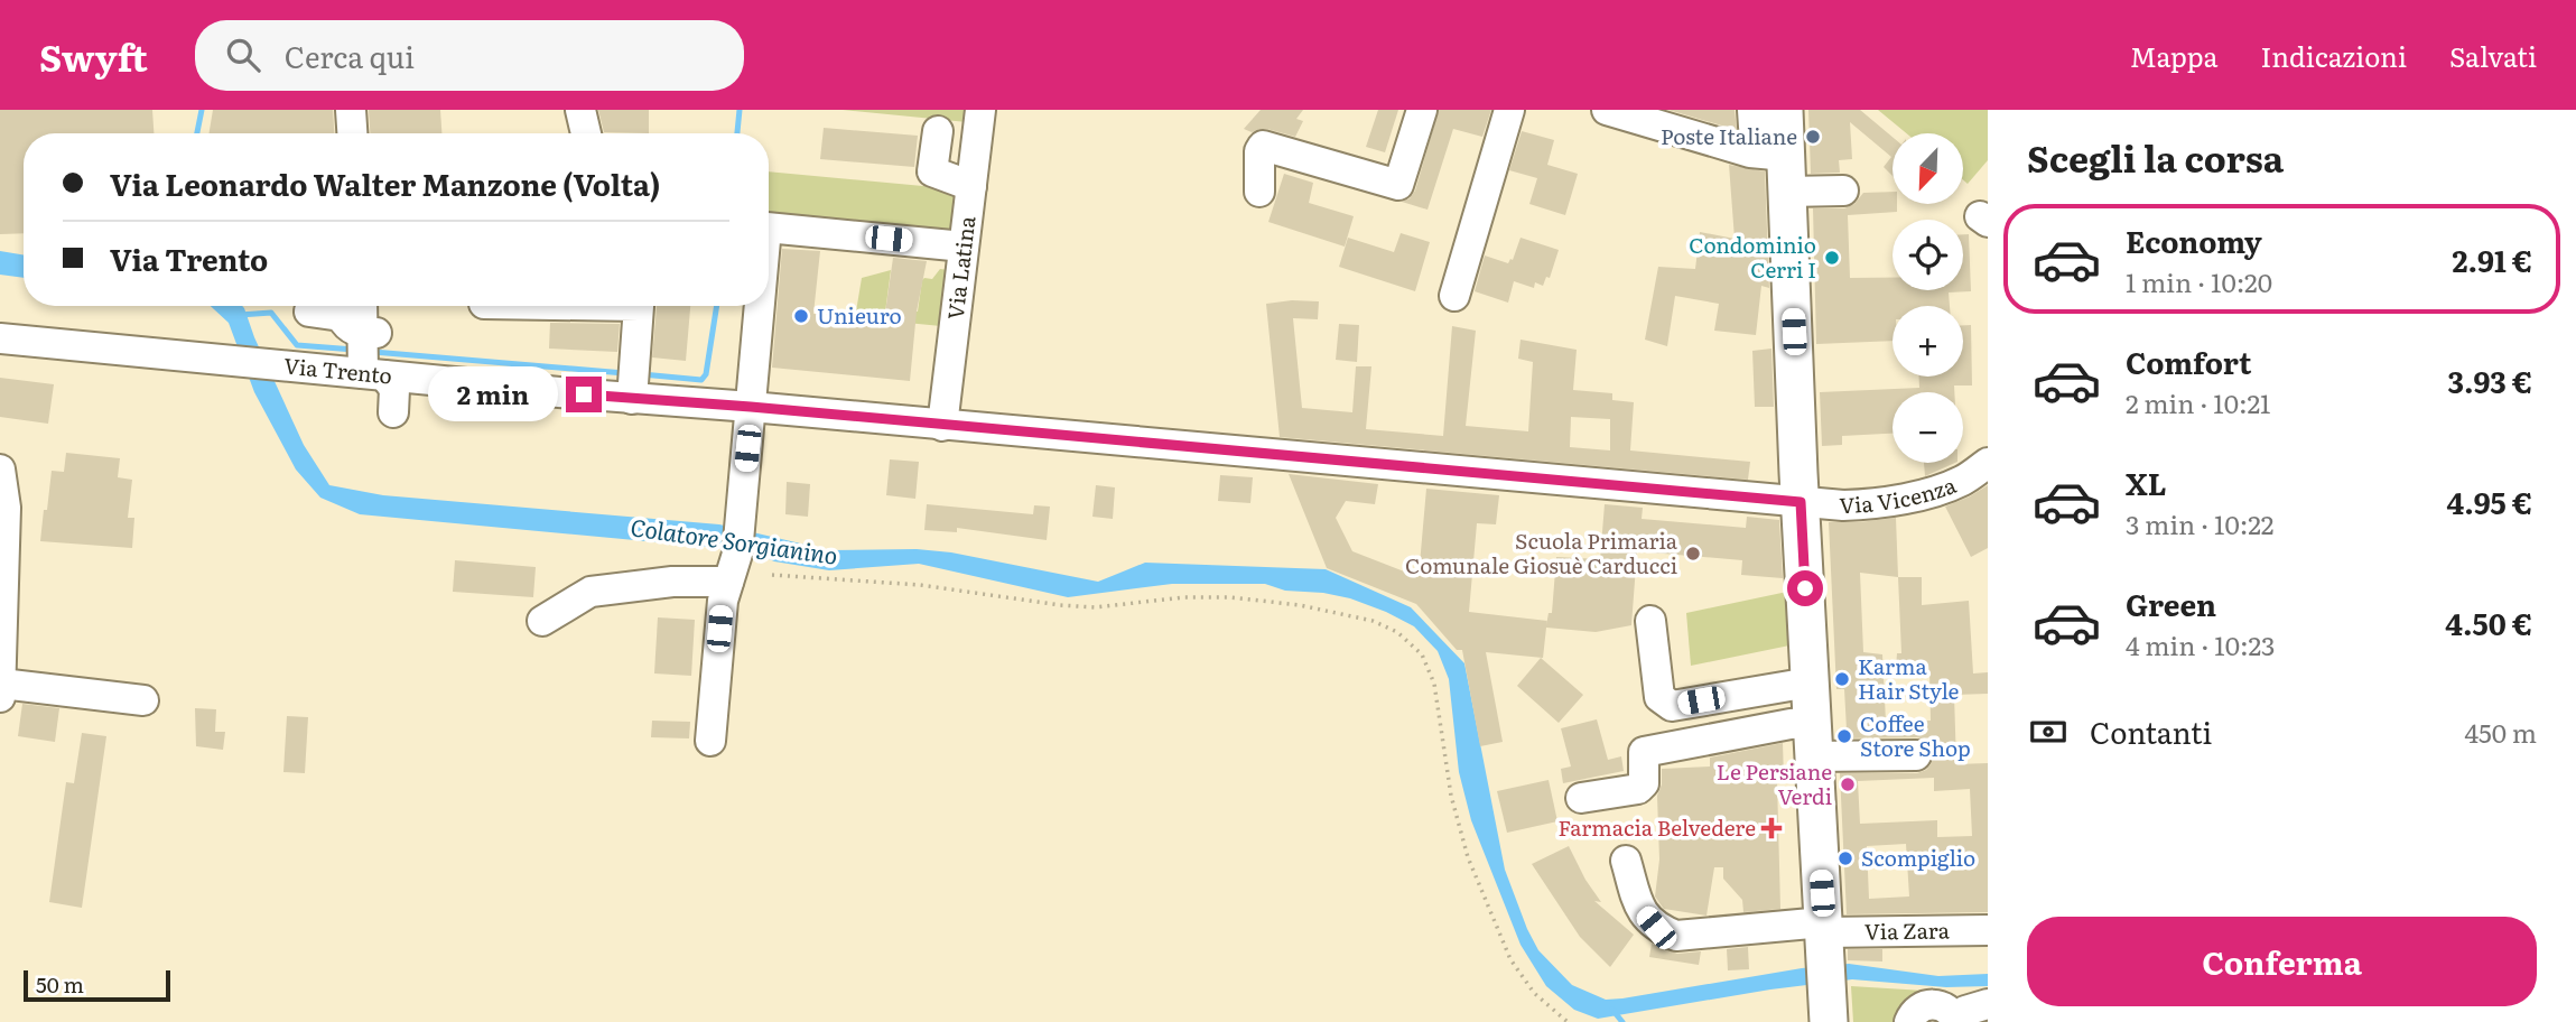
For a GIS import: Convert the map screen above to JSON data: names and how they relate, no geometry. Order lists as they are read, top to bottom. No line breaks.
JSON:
{"streets":{"street":["Via Latina","Via Trento","Via Vicenza","Via Zara"]},"crossings":[["Via Latina","Via Trento"],["Via Trento","Via Vicenza"]],"water":["Colatore Sorgianino"],"places":{"other":["Poste Italiane","Condominio Cerri I","Unieuro","Scuola Primaria Comunale Giosuè Carducci","Karma Hair Style","Coffee Store Shop","Le Persiane Verdi","Scompiglio"],"health":["Farmacia Belvedere"]},"scale_bar":"50 m","north":"bottom left","page":{"header":"Swyft","search":"Cerca qui","nav":["Mappa","Indicazioni","Salvati"],"heading":"Scegli la corsa","map_buttons":["+","−"],"banner":["Via Leonardo Walter Manzone (Volta)","Via Trento"],"list":[{"name":"Economy","note":"1 min · 10:20","value":"2.91 €"},{"name":"Comfort","note":"2 min · 10:21","value":"3.93 €"},{"name":"XL","note":"3 min · 10:22","value":"4.95 €"},{"name":"Green","note":"4 min · 10:23","value":"4.50 €"}],"bubble":"2 min","pay":["Contanti","450 m"],"buttons":"Conferma","scale":"50 m"}}
